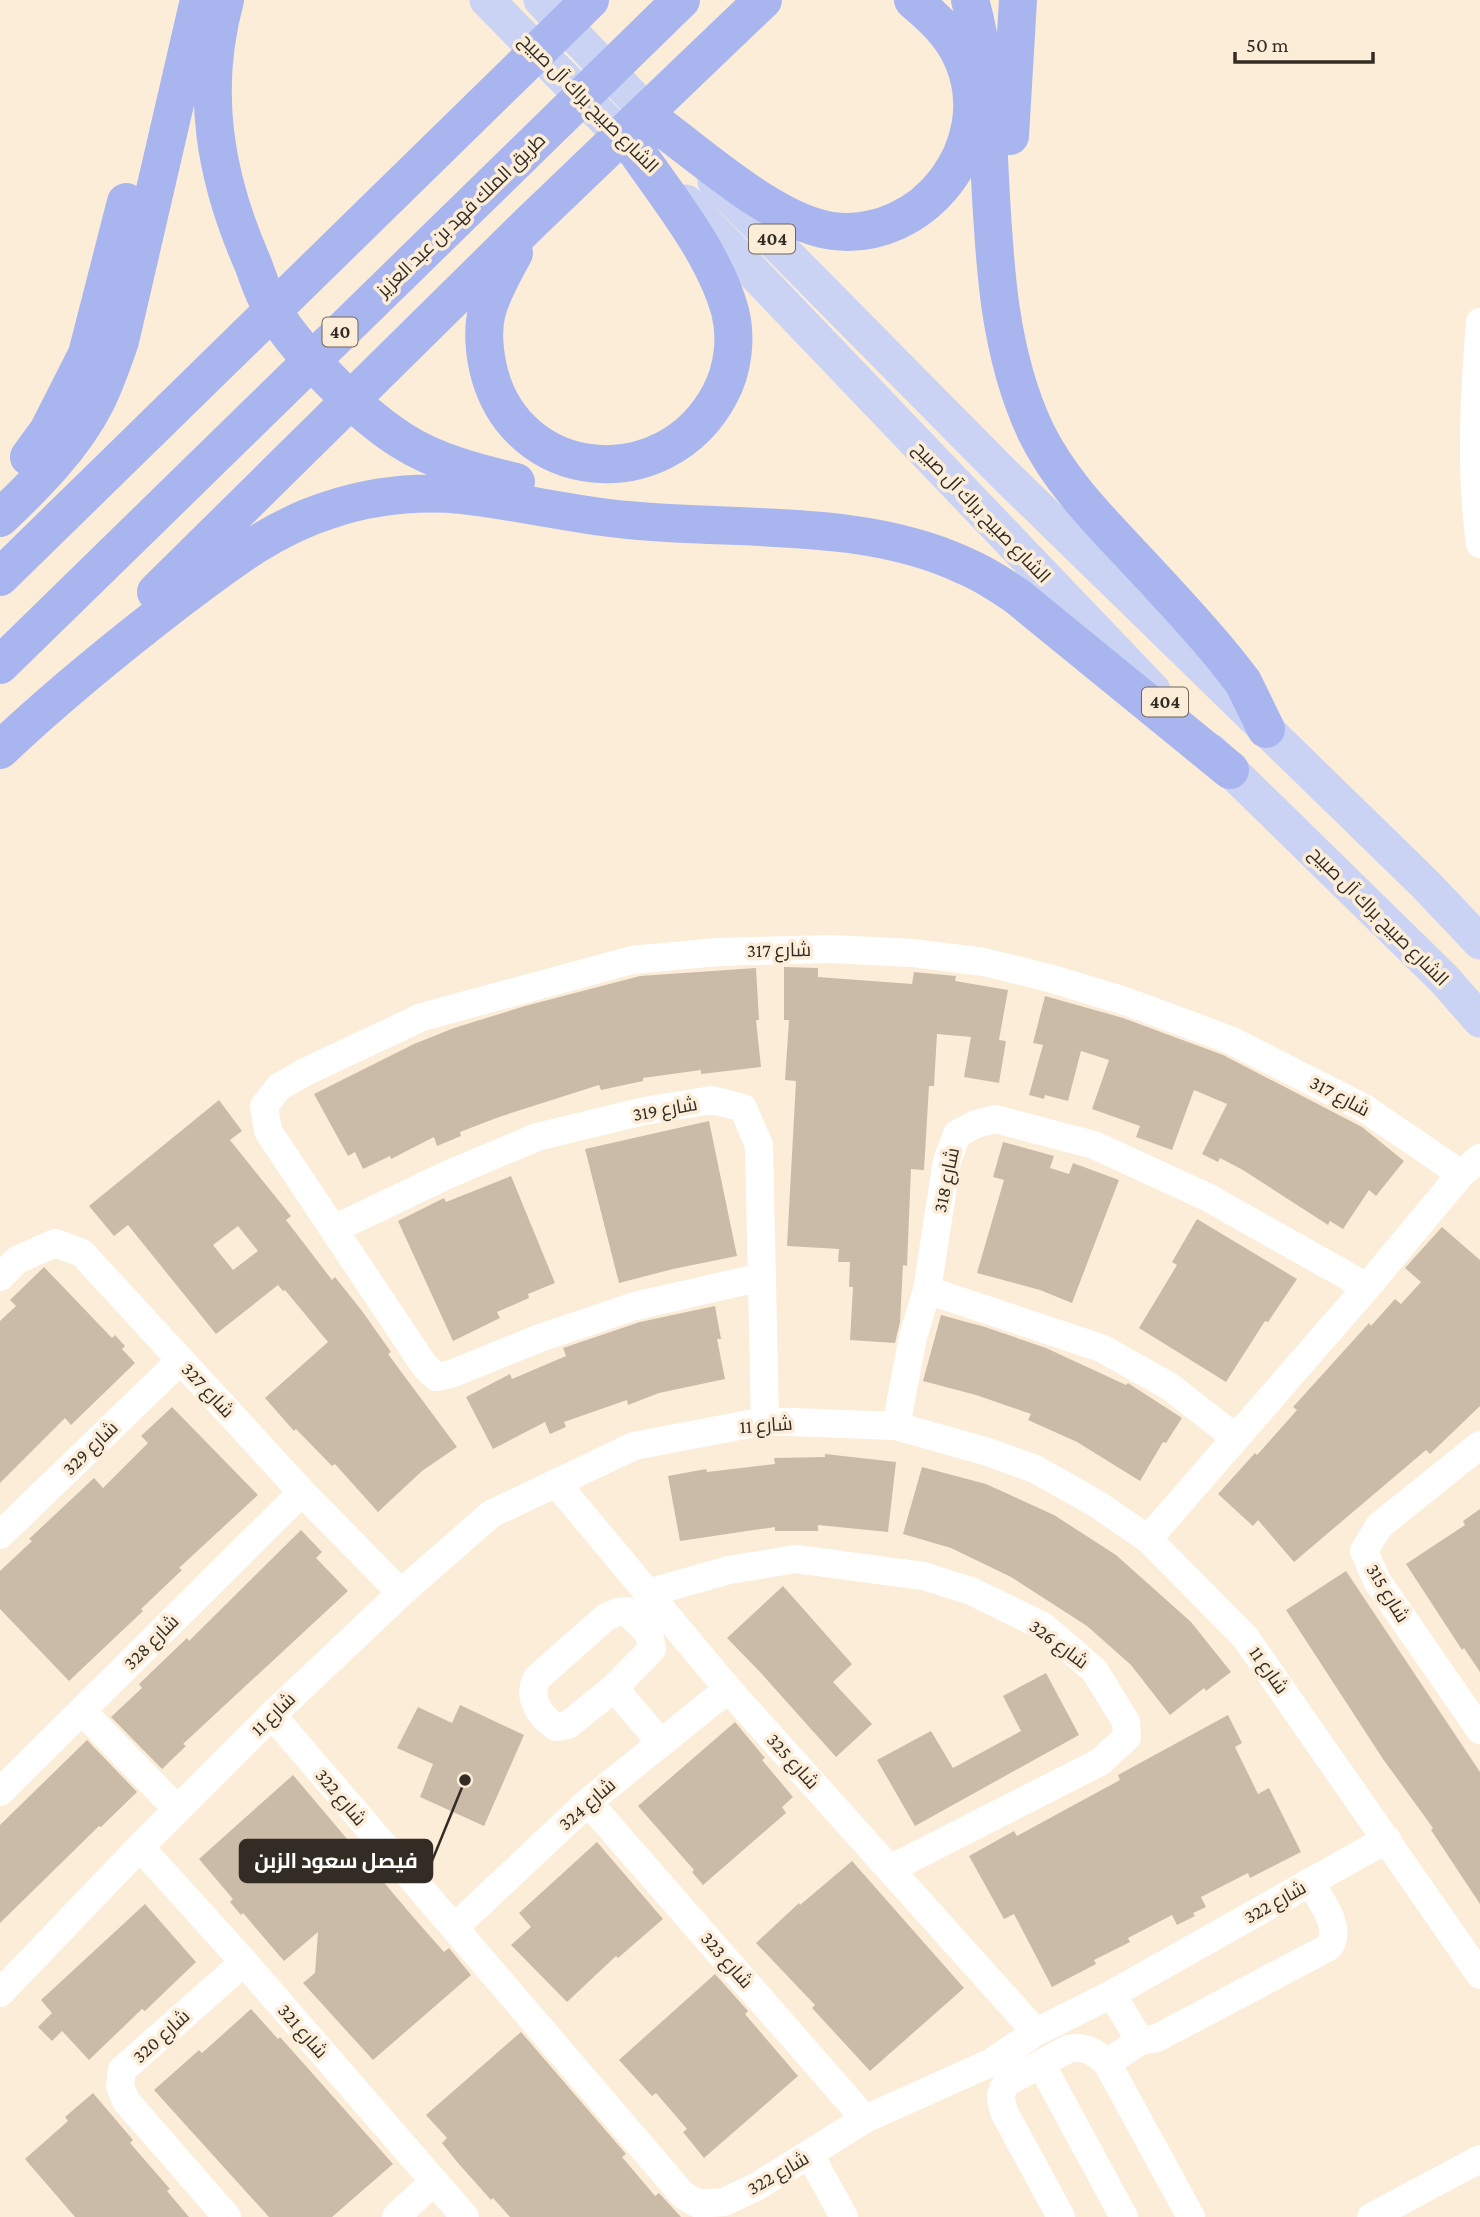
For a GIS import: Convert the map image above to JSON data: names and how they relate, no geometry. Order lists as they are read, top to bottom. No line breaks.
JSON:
{"streets":{"highway":["طريق الملك فهد بن عبد العزيز","40"],"main road":["الشارع صبيح براك آل صبيح","404"],"street":["شارع 317","شارع 319","شارع 318","شارع 327","شارع 11","شارع 329","شارع 315","شارع 328","شارع 326","شارع 325","شارع 322","شارع 324","شارع 323","شارع 321","شارع 320"]},"crossings":[["شارع 317","شارع 319"],["شارع 317","شارع 318"],["شارع 317","شارع 11"],["شارع 319","شارع 11"],["شارع 327","شارع 11"],["شارع 327","شارع 329"],["شارع 327","شارع 328"],["شارع 11","شارع 325"],["شارع 11","شارع 322"],["شارع 11","شارع 321"],["شارع 326","شارع 325"],["شارع 325","شارع 322"],["شارع 325","شارع 324"],["شارع 322","شارع 324"],["شارع 322","شارع 323"],["شارع 324","شارع 323"],["شارع 321","شارع 320"]],"places":["فيصل سعود الزبن"],"scale_bar":"50 m"}
